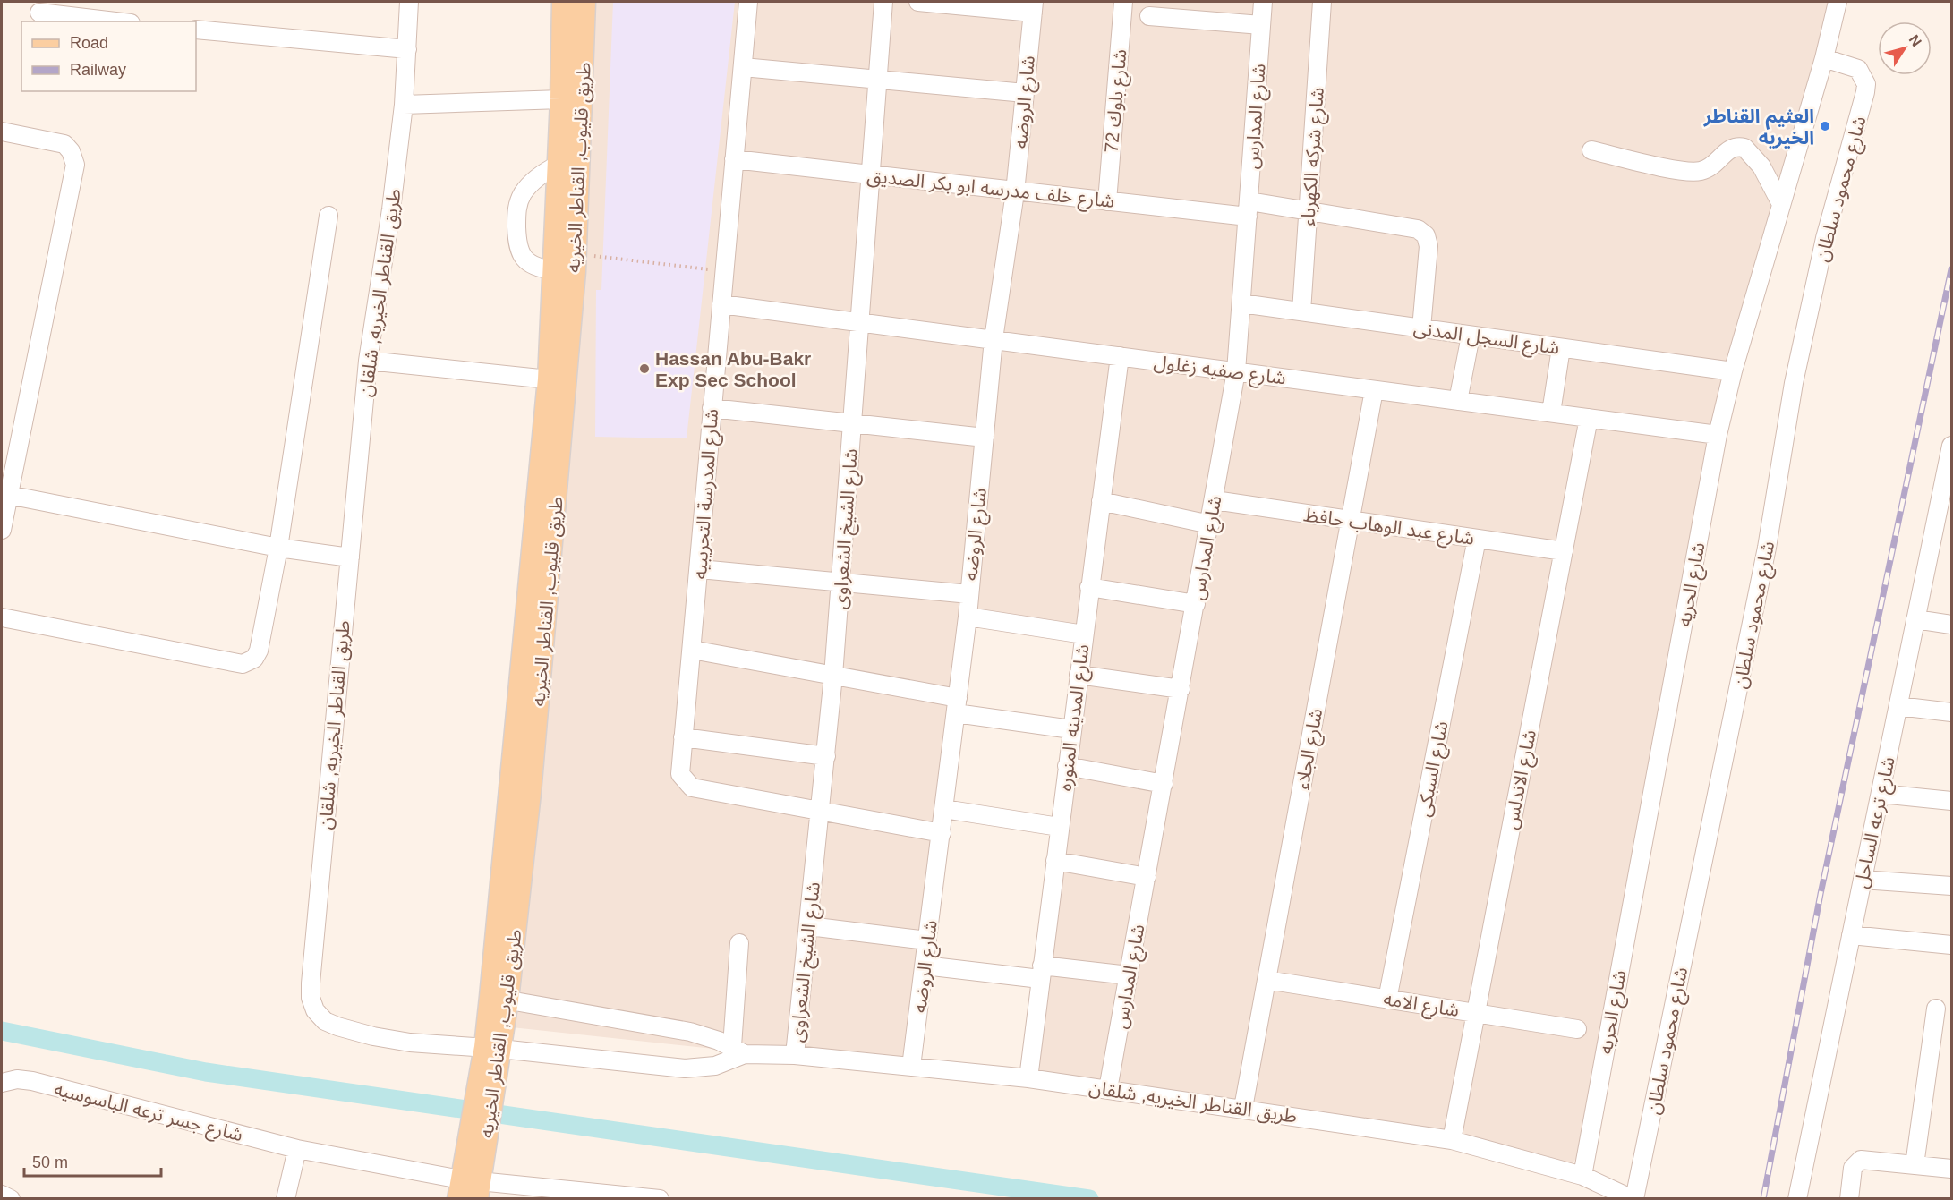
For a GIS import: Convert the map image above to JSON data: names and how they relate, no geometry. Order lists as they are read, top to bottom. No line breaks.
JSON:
{"streets":{"main road":["طريق قليوب, القناطر الخيريه"],"street":["شارع بلوك 72","شارع الروضه","شارع المدارس","شارع شركه الكهرباء","شارع خلف مدرسه ابو بكر الصديق","شارع محمود سلطان","طريق القناطر الخيريه, شلقان","شارع السجل المدنى","شارع صفيه زغلول","شارع المدرسة التجريبيه","شارع عبد الوهاب حافظ","شارع الشيخ الشعراوى","شارع الحريه","شارع المدينه المنوره","شارع الجلاء","شارع السبكى","شارع الاندلس","شارع ترعه الساحل","شارع الامه","شارع جسر ترعه الباسوسيه"]},"crossings":[["شارع بلوك 72","شارع خلف مدرسه ابو بكر الصديق"],["شارع الروضه","شارع خلف مدرسه ابو بكر الصديق"],["شارع الروضه","طريق القناطر الخيريه, شلقان"],["شارع الروضه","شارع صفيه زغلول"],["شارع الروضه","شارع المدرسة التجريبيه"],["شارع المدارس","شارع خلف مدرسه ابو بكر الصديق"],["شارع المدارس","طريق القناطر الخيريه, شلقان"],["شارع المدارس","شارع السجل المدنى"],["شارع المدارس","شارع صفيه زغلول"],["شارع المدارس","شارع عبد الوهاب حافظ"],["شارع شركه الكهرباء","شارع خلف مدرسه ابو بكر الصديق"],["شارع شركه الكهرباء","شارع السجل المدنى"],["طريق قليوب, القناطر الخيريه","طريق القناطر الخيريه, شلقان"],["شارع خلف مدرسه ابو بكر الصديق","شارع السجل المدنى"],["شارع خلف مدرسه ابو بكر الصديق","شارع المدرسة التجريبيه"],["شارع خلف مدرسه ابو بكر الصديق","شارع الشيخ الشعراوى"],["شارع محمود سلطان","طريق القناطر الخيريه, شلقان"],["شارع محمود سلطان","شارع الحريه"],["طريق القناطر الخيريه, شلقان","شارع الشيخ الشعراوى"],["طريق القناطر الخيريه, شلقان","شارع الحريه"],["طريق القناطر الخيريه, شلقان","شارع المدينه المنوره"],["طريق القناطر الخيريه, شلقان","شارع الجلاء"],["طريق القناطر الخيريه, شلقان","شارع الاندلس"],["شارع السجل المدنى","شارع الحريه"],["شارع صفيه زغلول","شارع المدرسة التجريبيه"],["شارع صفيه زغلول","شارع الشيخ الشعراوى"],["شارع صفيه زغلول","شارع الحريه"],["شارع صفيه زغلول","شارع المدينه المنوره"],["شارع صفيه زغلول","شارع الجلاء"],["شارع صفيه زغلول","شارع الاندلس"],["شارع المدرسة التجريبيه","شارع الشيخ الشعراوى"],["شارع عبد الوهاب حافظ","شارع الجلاء"],["شارع عبد الوهاب حافظ","شارع السبكى"],["شارع عبد الوهاب حافظ","شارع الاندلس"],["شارع الجلاء","شارع الامه"],["شارع السبكى","شارع الامه"],["شارع الاندلس","شارع الامه"]],"places":["العثيم القناطر الخيريه","Hassan Abu-Bakr Exp Sec School"],"legend":["Road","Railway"],"scale_bar":"50 m","north":"top right"}
